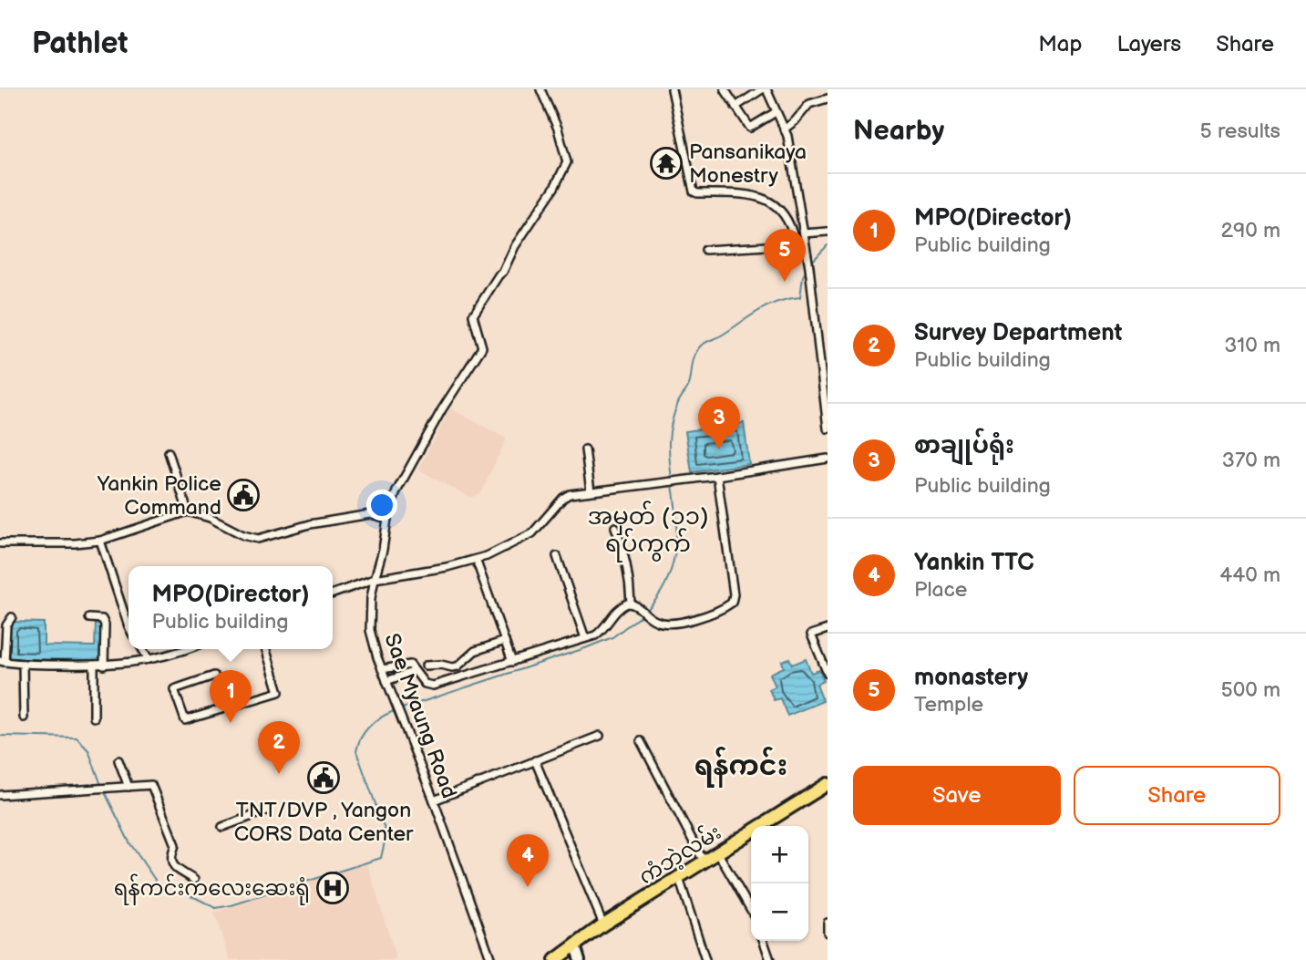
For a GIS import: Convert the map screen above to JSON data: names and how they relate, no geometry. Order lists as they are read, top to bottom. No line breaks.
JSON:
{"streets":{"main road":["ကံဘဲ့လမ်း"],"street":["Sae Myaung Road"]},"districts":["အမှတ် (၁၁) ရပ်ကွက်","ရန်ကင်း"],"places":{"temple":["Pansanikaya Monestry"],"public building":["Yankin Police Command","TNT/DVP , Yangon CORS Data Center"],"hospital":["ရန်ကင်းကလေးဆေးရုံ"]},"page":{"header":"Pathlet","nav":["Map","Layers","Share"],"heading":["Nearby","5 results"],"list":[{"mark":"1","name":"MPO(Director)","note":"Public building","value":"290 m"},{"mark":"2","name":"Survey Department","note":"Public building","value":"310 m"},{"mark":"3","name":"စာချုပ်ရုံး","note":"Public building","value":"370 m"},{"mark":"4","name":"Yankin TTC","note":"Place","value":"440 m"},{"mark":"5","name":"monastery","note":"Temple","value":"500 m"}],"pins":["5","3","1","2","4"],"popup":["MPO(Director)","Public building"],"buttons":["Save","Share"],"map_buttons":["+","−"]}}
